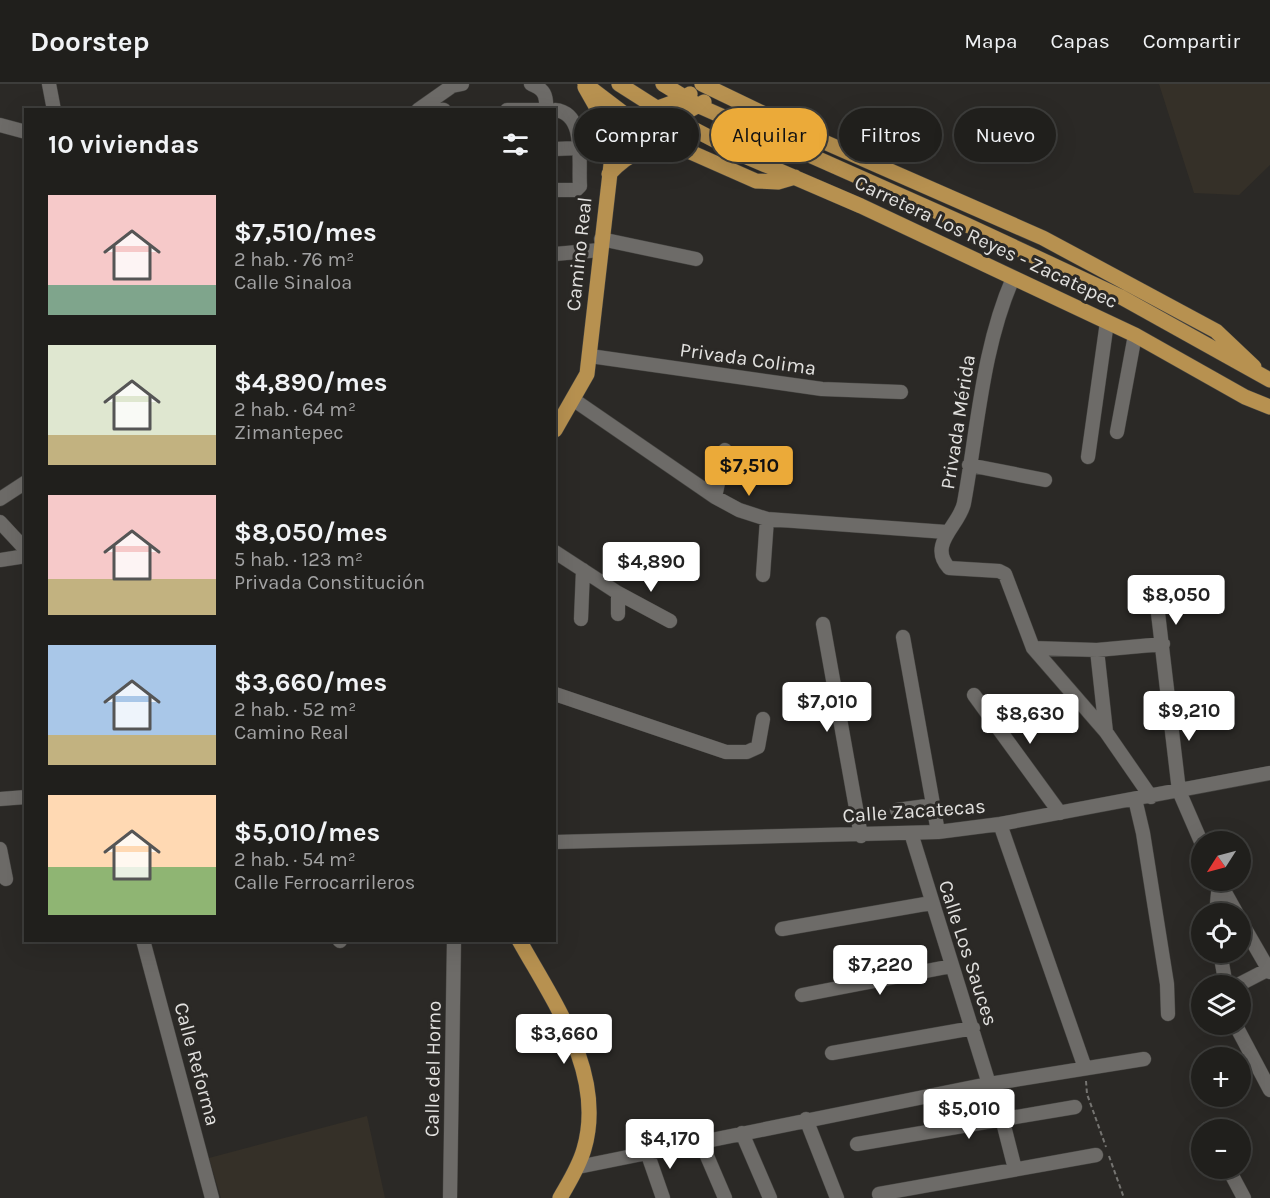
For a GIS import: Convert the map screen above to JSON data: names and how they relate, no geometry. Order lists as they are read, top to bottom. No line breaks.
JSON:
{"streets":{"main road":["Carretera Los Reyes - Zacatepec","Camino Real"],"street":["Privada Colima","Privada Mérida","Calle Zacatecas","Calle Los Sauces","Calle Reforma","Calle del Horno"]},"crossings":[["Carretera Los Reyes - Zacatepec","Privada Mérida"],["Camino Real","Privada Colima"],["Calle Zacatecas","Calle Los Sauces"]],"north":"bottom left","page":{"header":"Doorstep","nav":["Mapa","Capas","Compartir"],"chip":["Comprar","Alquilar","Filtros","Nuevo"],"heading":"10 viviendas","list":[{"name":"$7,510/mes","note":"2 hab. · 76 m² · Calle Sinaloa"},{"name":"$4,890/mes","note":"2 hab. · 64 m² · Zimantepec"},{"name":"$8,050/mes","note":"5 hab. · 123 m² · Privada Constitución"},{"name":"$3,660/mes","note":"2 hab. · 52 m² · Camino Real"},{"name":"$5,010/mes","note":"2 hab. · 54 m² · Calle Ferrocarrileros"}],"price":["$7,510","$4,890","$8,050","$7,010","$9,210","$8,630","$7,220","$3,660","$5,010","$4,170"],"map_buttons":["+","−"]}}
